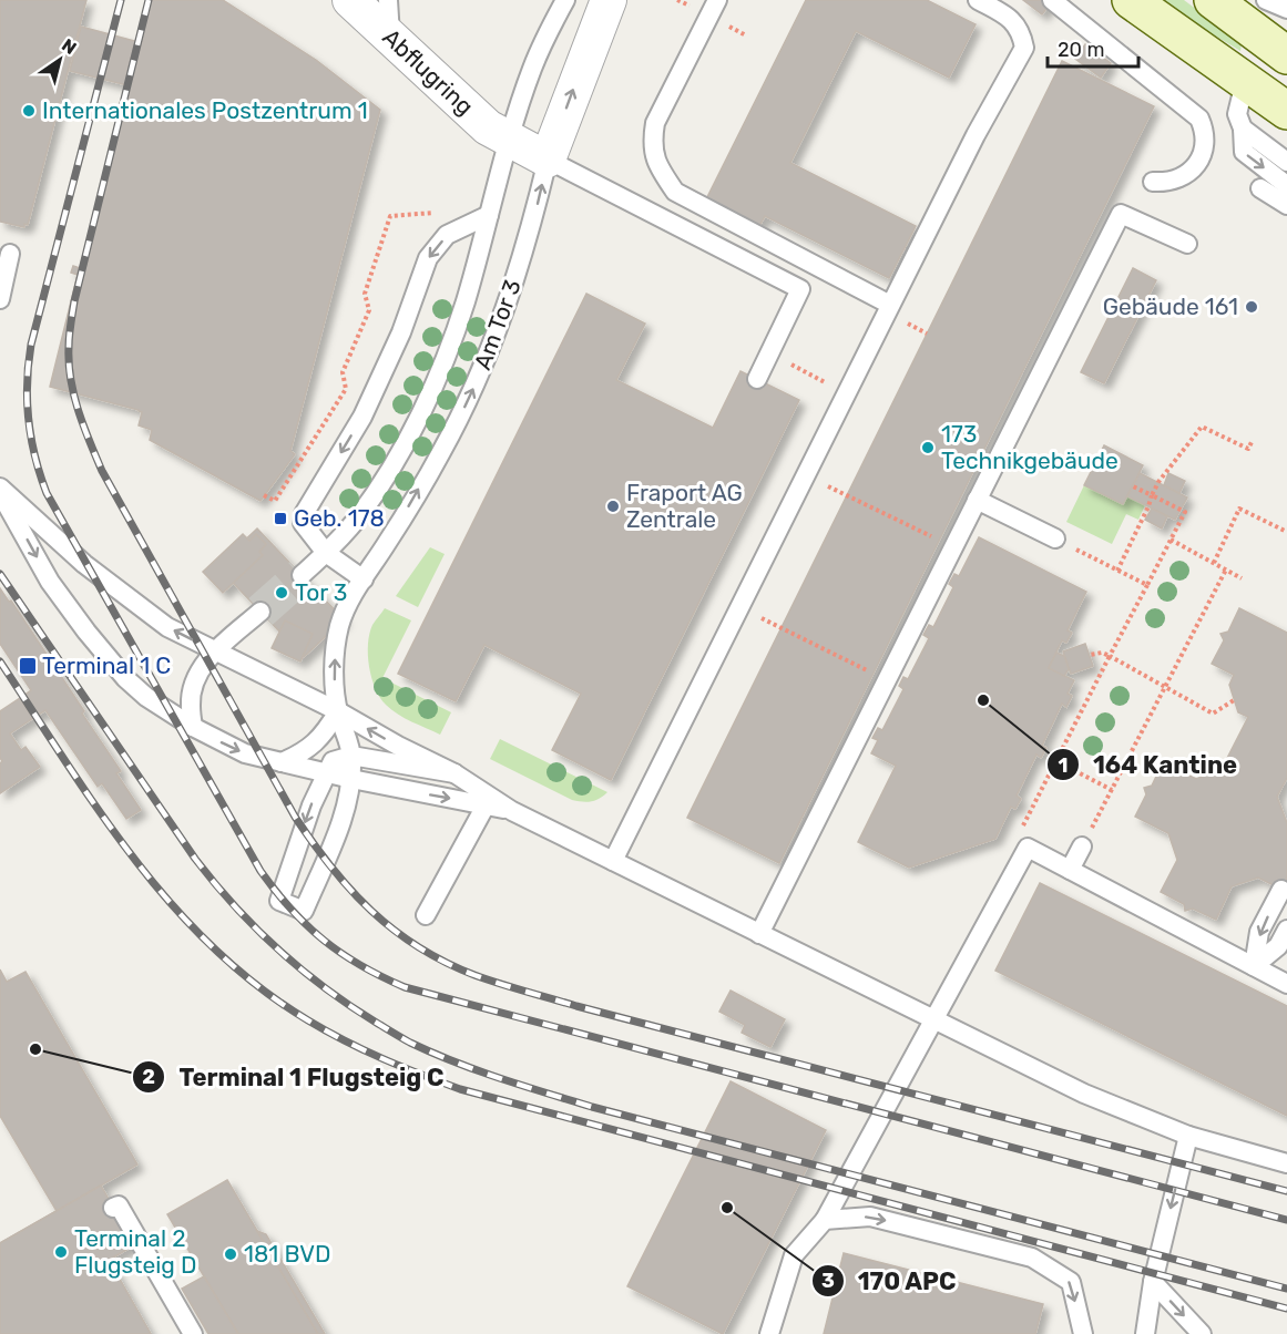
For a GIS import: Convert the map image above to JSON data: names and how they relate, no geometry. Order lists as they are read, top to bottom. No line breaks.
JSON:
{"streets":{"street":["Abflugring","Am Tor 3"]},"crossings":[["Abflugring","Am Tor 3"]],"places":{"other":["Internationales Postzentrum 1","Gebäude 161","173 Technikgebäude","Fraport AG Zentrale","Tor 3","164 Kantine","Terminal 1 Flugsteig C","170 APC","Terminal 2 Flugsteig D","181 BVD"],"transit":["Geb. 178","Terminal 1 C"]},"scale_bar":"20 m","north":"top right"}
